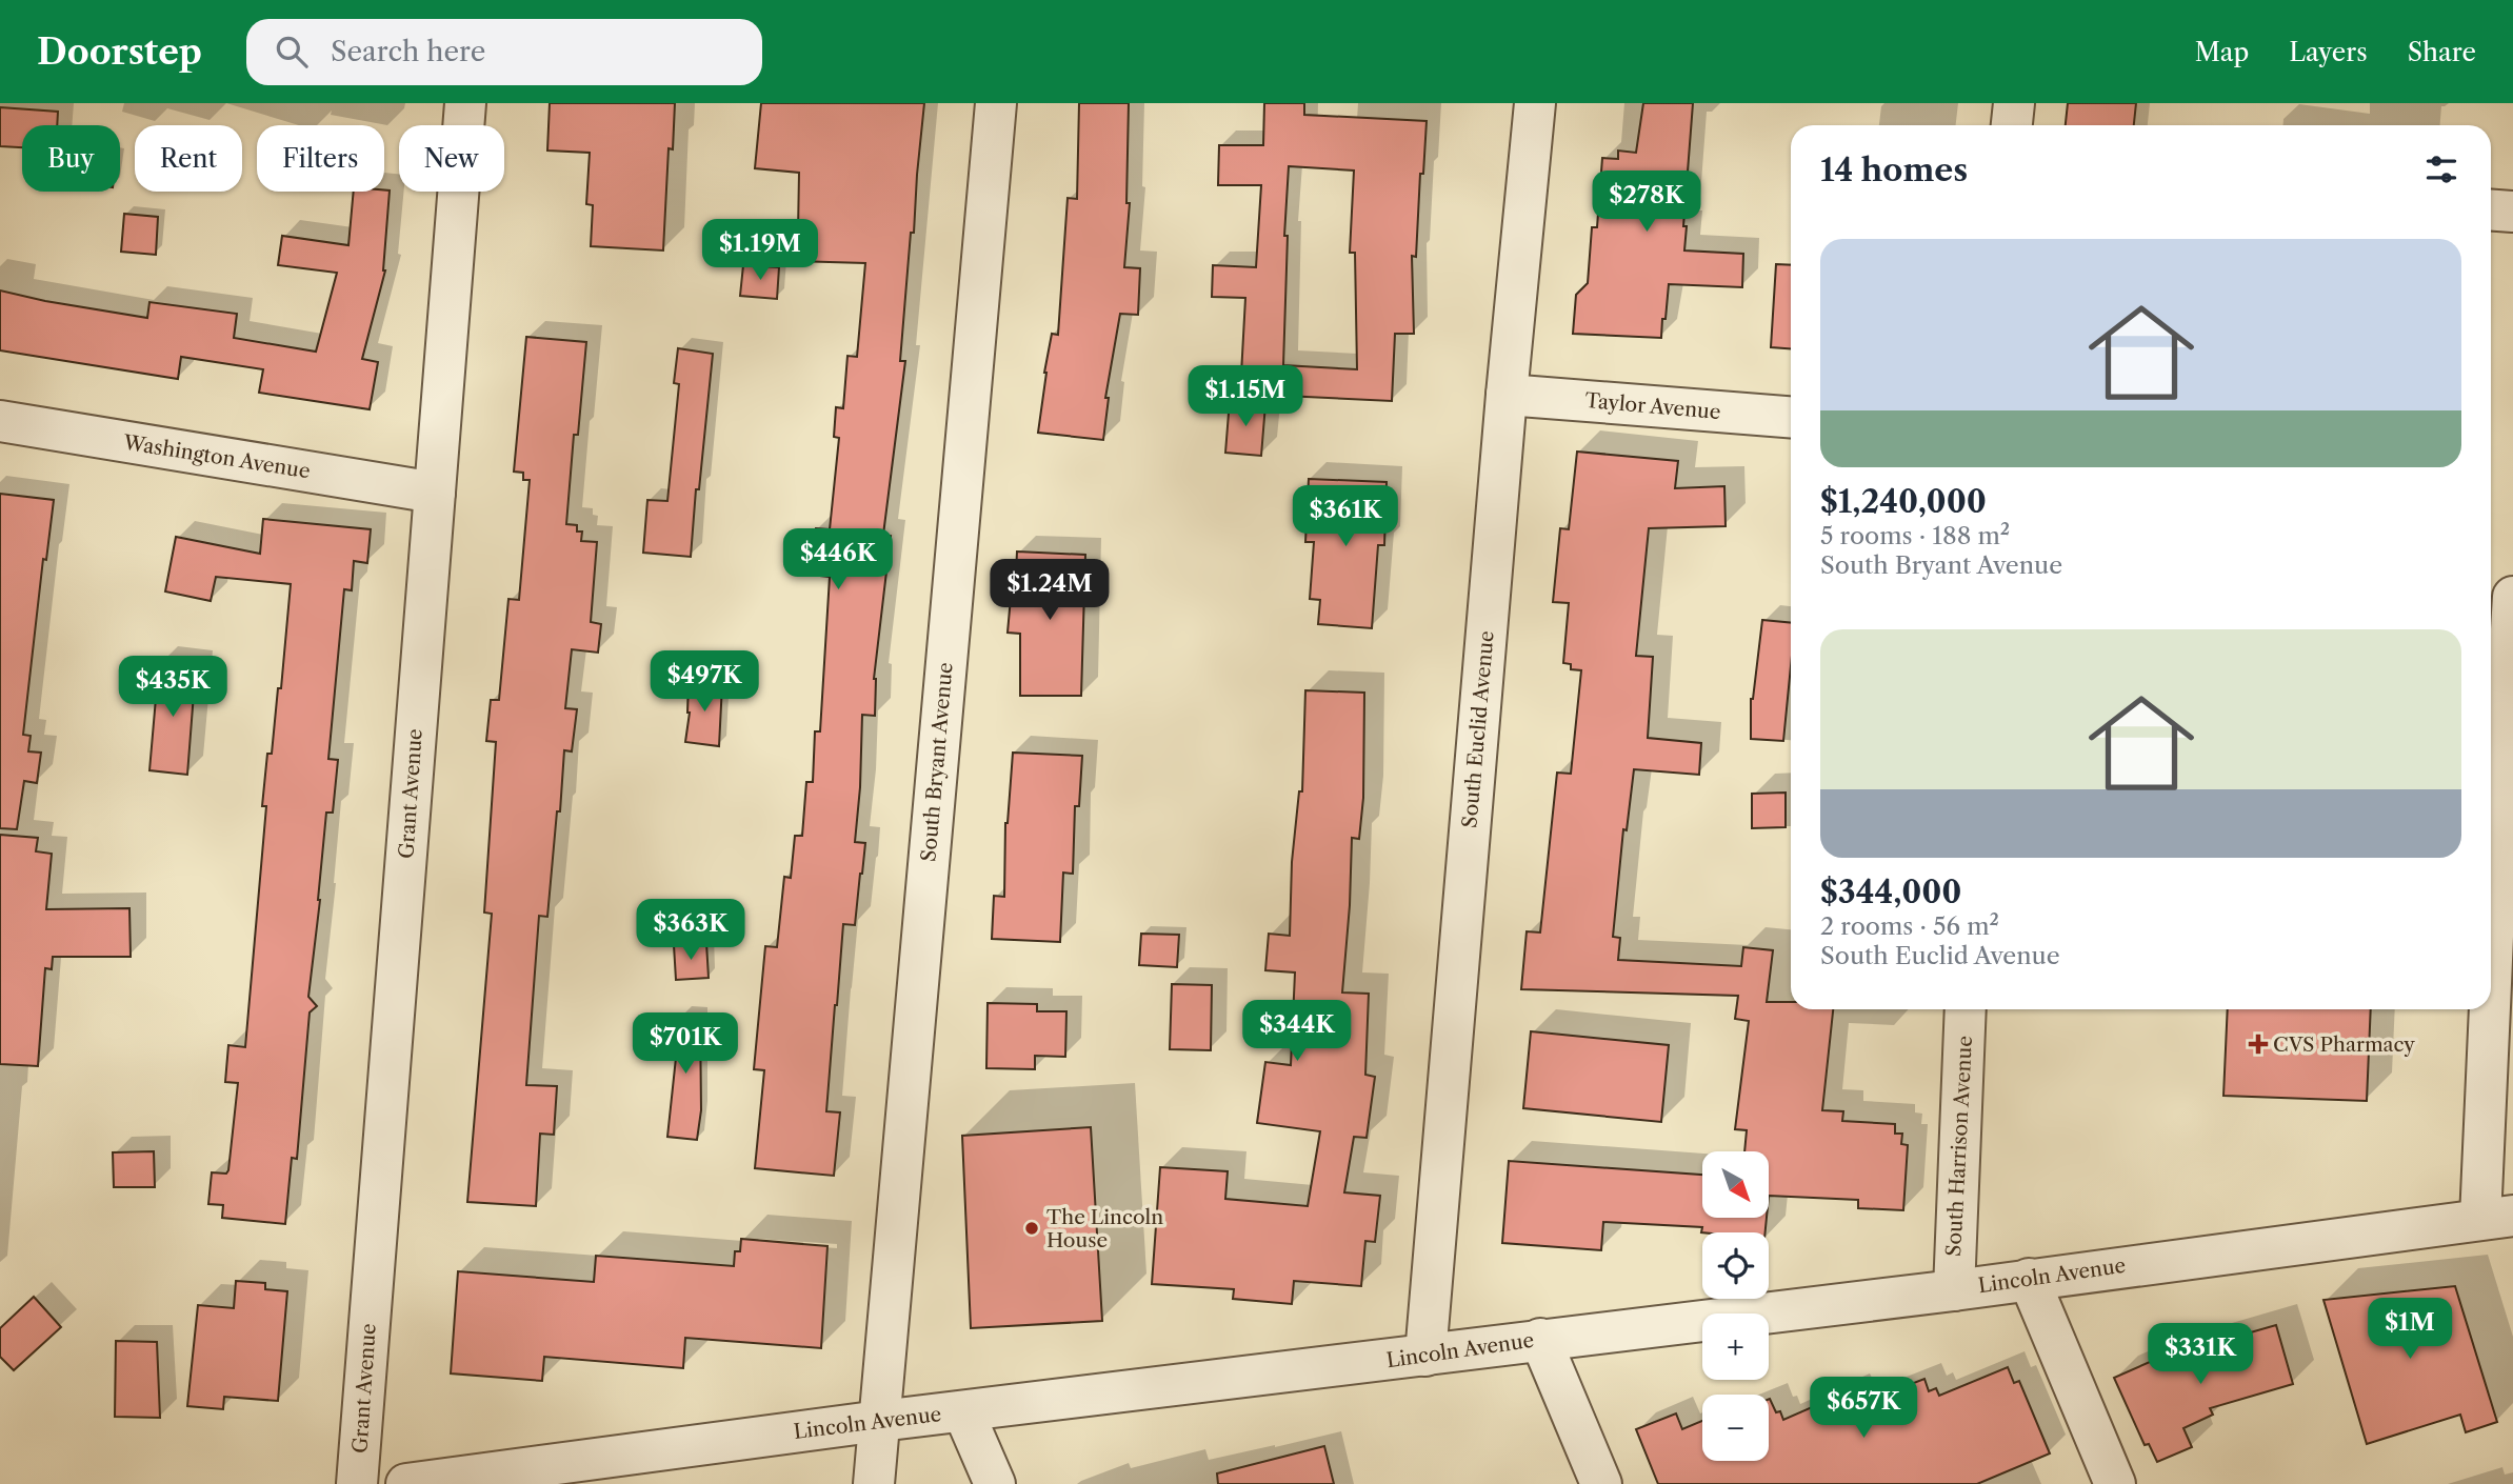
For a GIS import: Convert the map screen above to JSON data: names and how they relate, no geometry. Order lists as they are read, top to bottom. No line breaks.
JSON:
{"streets":{"street":["Taylor Avenue","Washington Avenue","South Euclid Avenue","South Bryant Avenue","Grant Avenue","South Harrison Avenue","Lincoln Avenue"]},"crossings":[["Taylor Avenue","South Euclid Avenue"],["Washington Avenue","Grant Avenue"],["South Euclid Avenue","Lincoln Avenue"],["South Bryant Avenue","Lincoln Avenue"],["South Harrison Avenue","Lincoln Avenue"]],"places":{"health":["CVS Pharmacy"],"other":["The Lincoln House"]},"north":"bottom right","page":{"header":"Doorstep","search":"Search here","nav":["Map","Layers","Share"],"chip":["Buy","Rent","Filters","New"],"heading":"14 homes","price":["$278K","$1.19M","$1.15M","$361K","$446K","$1.24M","$497K","$435K","$363K","$344K","$701K","$1M","$331K","$657K"],"list":[{"name":"$1,240,000","note":"5 rooms · 188 m² · South Bryant Avenue"},{"name":"$344,000","note":"2 rooms · 56 m² · South Euclid Avenue"}],"map_buttons":["+","−"]}}
